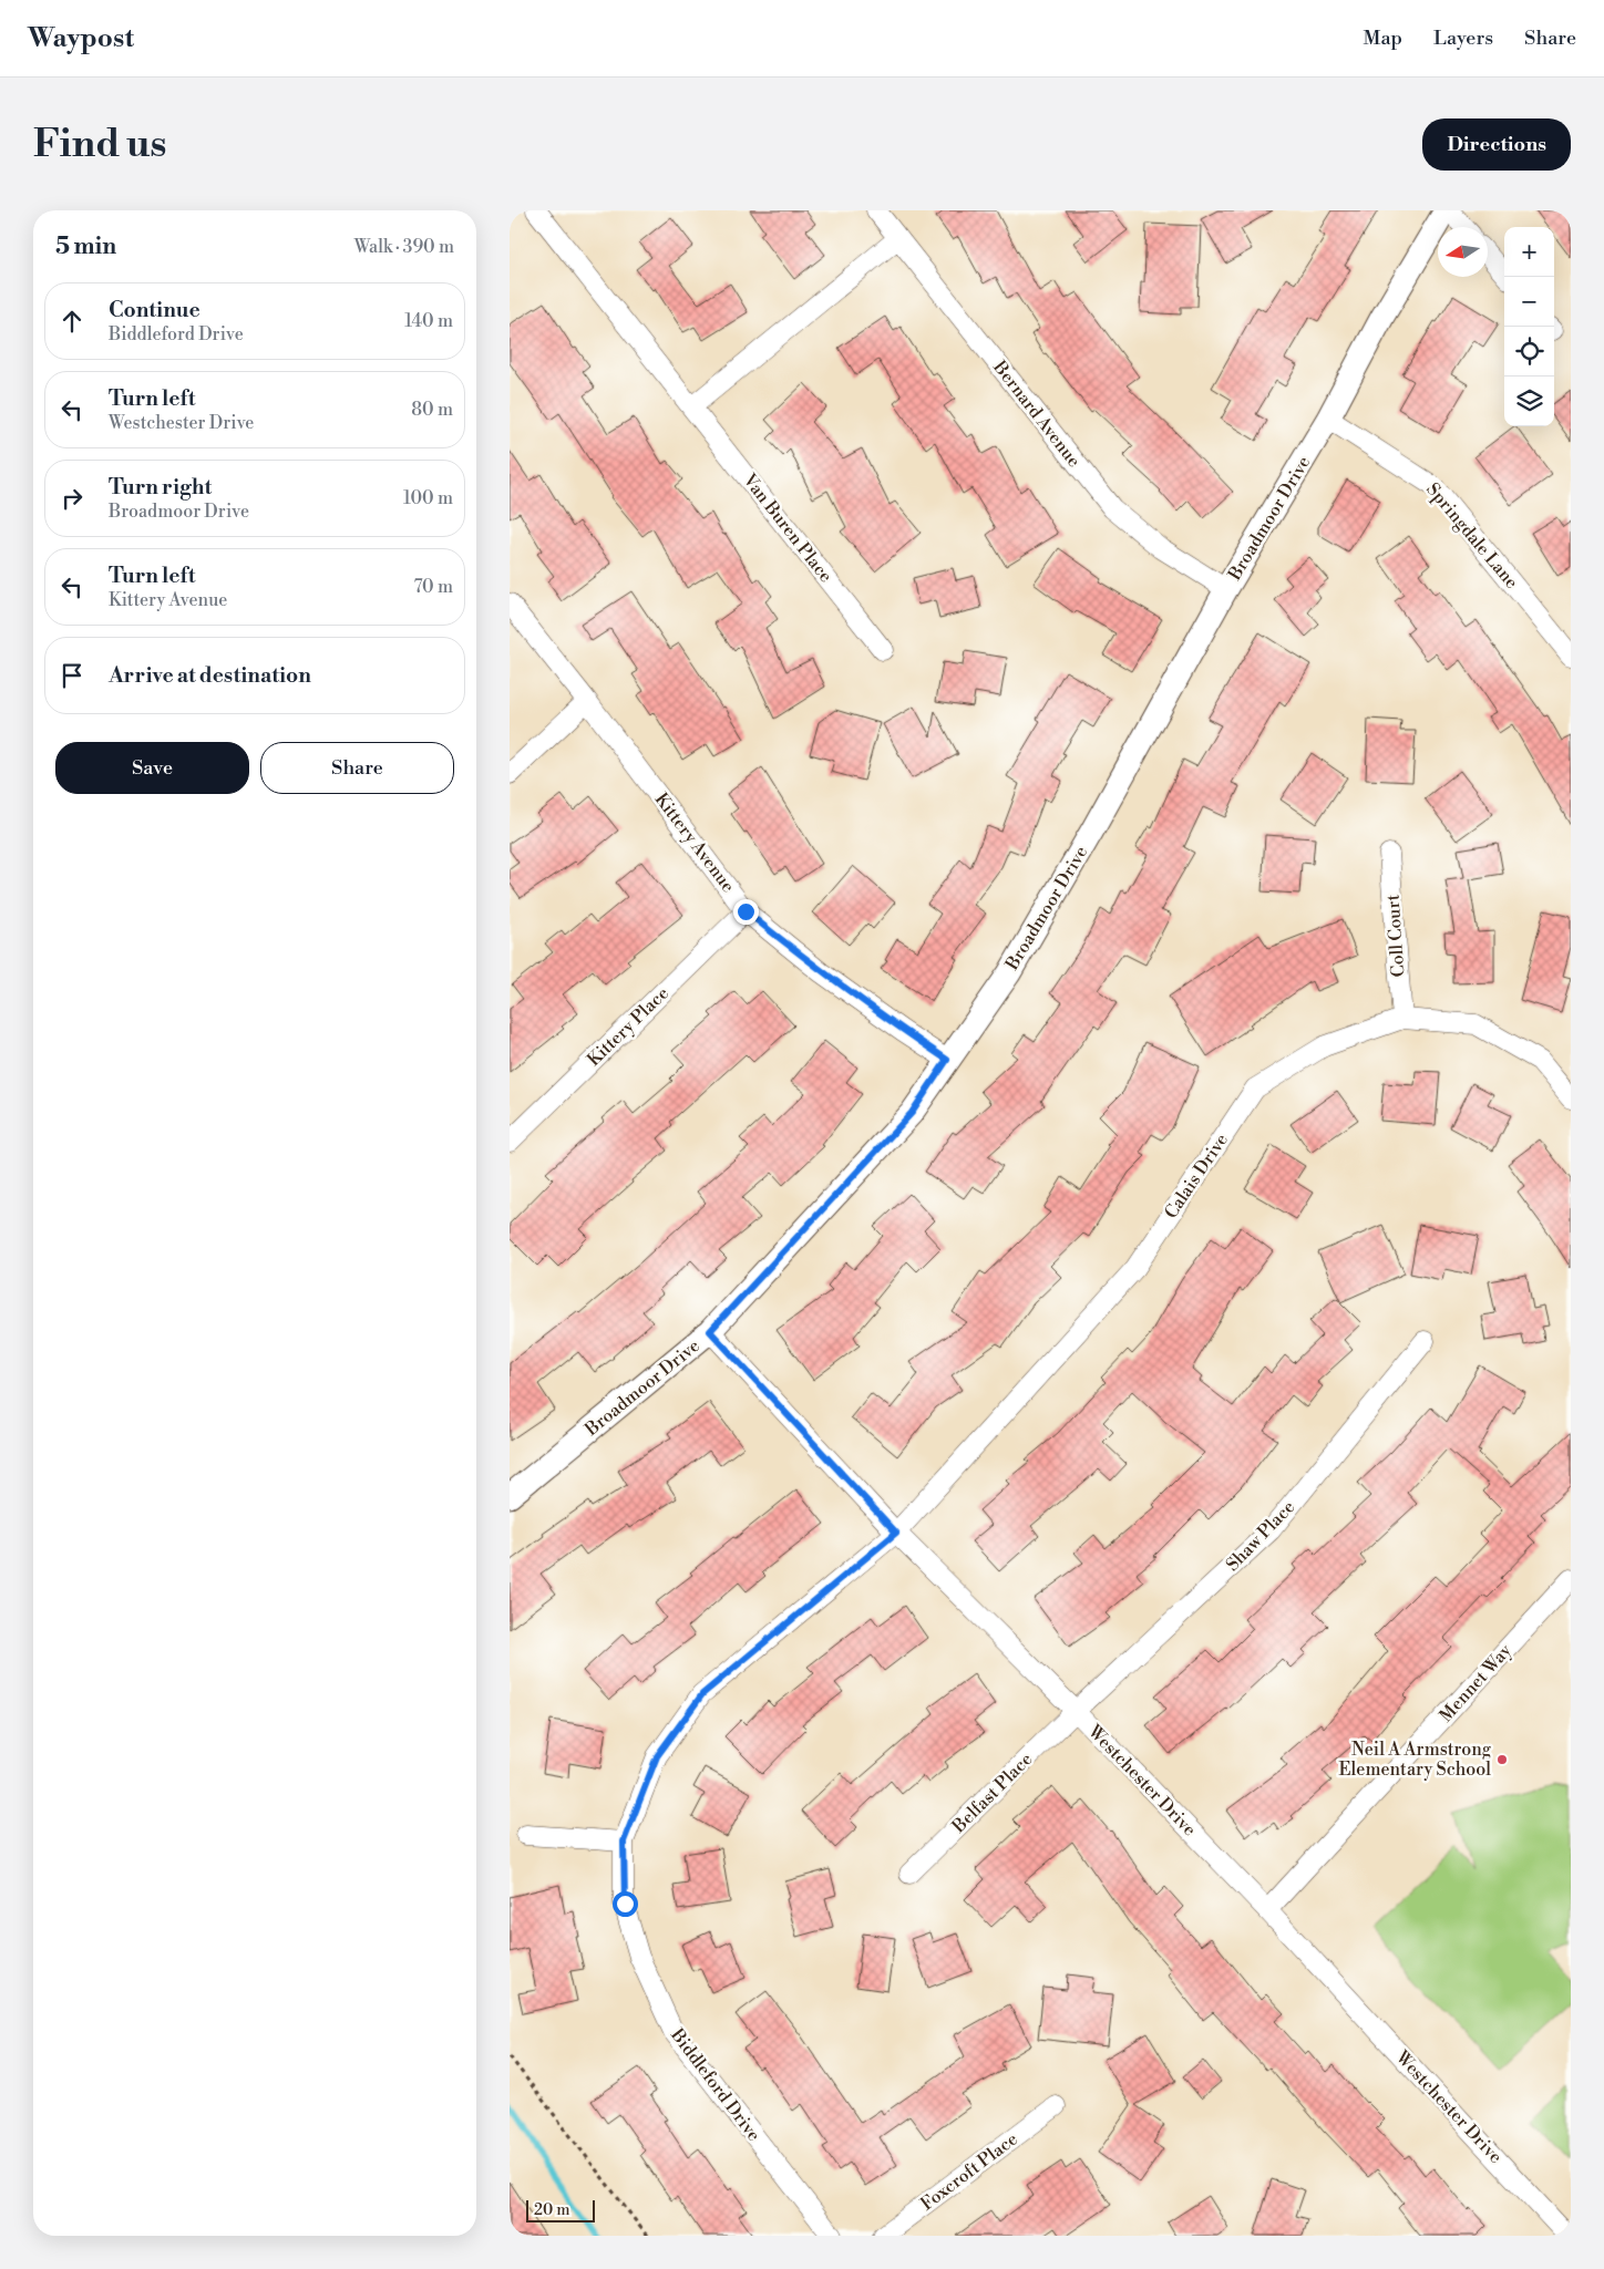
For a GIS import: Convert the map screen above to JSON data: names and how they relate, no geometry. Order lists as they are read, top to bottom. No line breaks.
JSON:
{"streets":{"street":["Bernard Avenue","Broadmoor Drive","Van Buren Place","Springdale Lane","Kittery Avenue","Coll Court","Kittery Place","Calais Drive","Shaw Place","Mennet Way","Westchester Drive","Belfast Place","Biddleford Drive","Foxcroft Place"]},"crossings":[["Bernard Avenue","Broadmoor Drive"],["Broadmoor Drive","Springdale Lane"],["Broadmoor Drive","Kittery Avenue"],["Broadmoor Drive","Westchester Drive"],["Kittery Avenue","Kittery Place"],["Coll Court","Calais Drive"],["Calais Drive","Westchester Drive"],["Calais Drive","Biddleford Drive"],["Shaw Place","Westchester Drive"],["Shaw Place","Belfast Place"],["Mennet Way","Westchester Drive"],["Westchester Drive","Belfast Place"],["Westchester Drive","Biddleford Drive"]],"places":["Neil A Armstrong Elementary School"],"scale_bar":"20 m","north":"left","page":{"header":"Waypost","nav":["Map","Layers","Share"],"buttons":["Directions",["Save","Share"]],"title":"Find us","heading":["5 min","Walk · 390 m"],"map_buttons":["+","−"],"list":[["Continue","Biddleford Drive","140 m"],["Turn left","Westchester Drive","80 m"],["Turn right","Broadmoor Drive","100 m"],["Turn left","Kittery Avenue","70 m"],"Arrive at destination"],"scale":"20 m"}}
